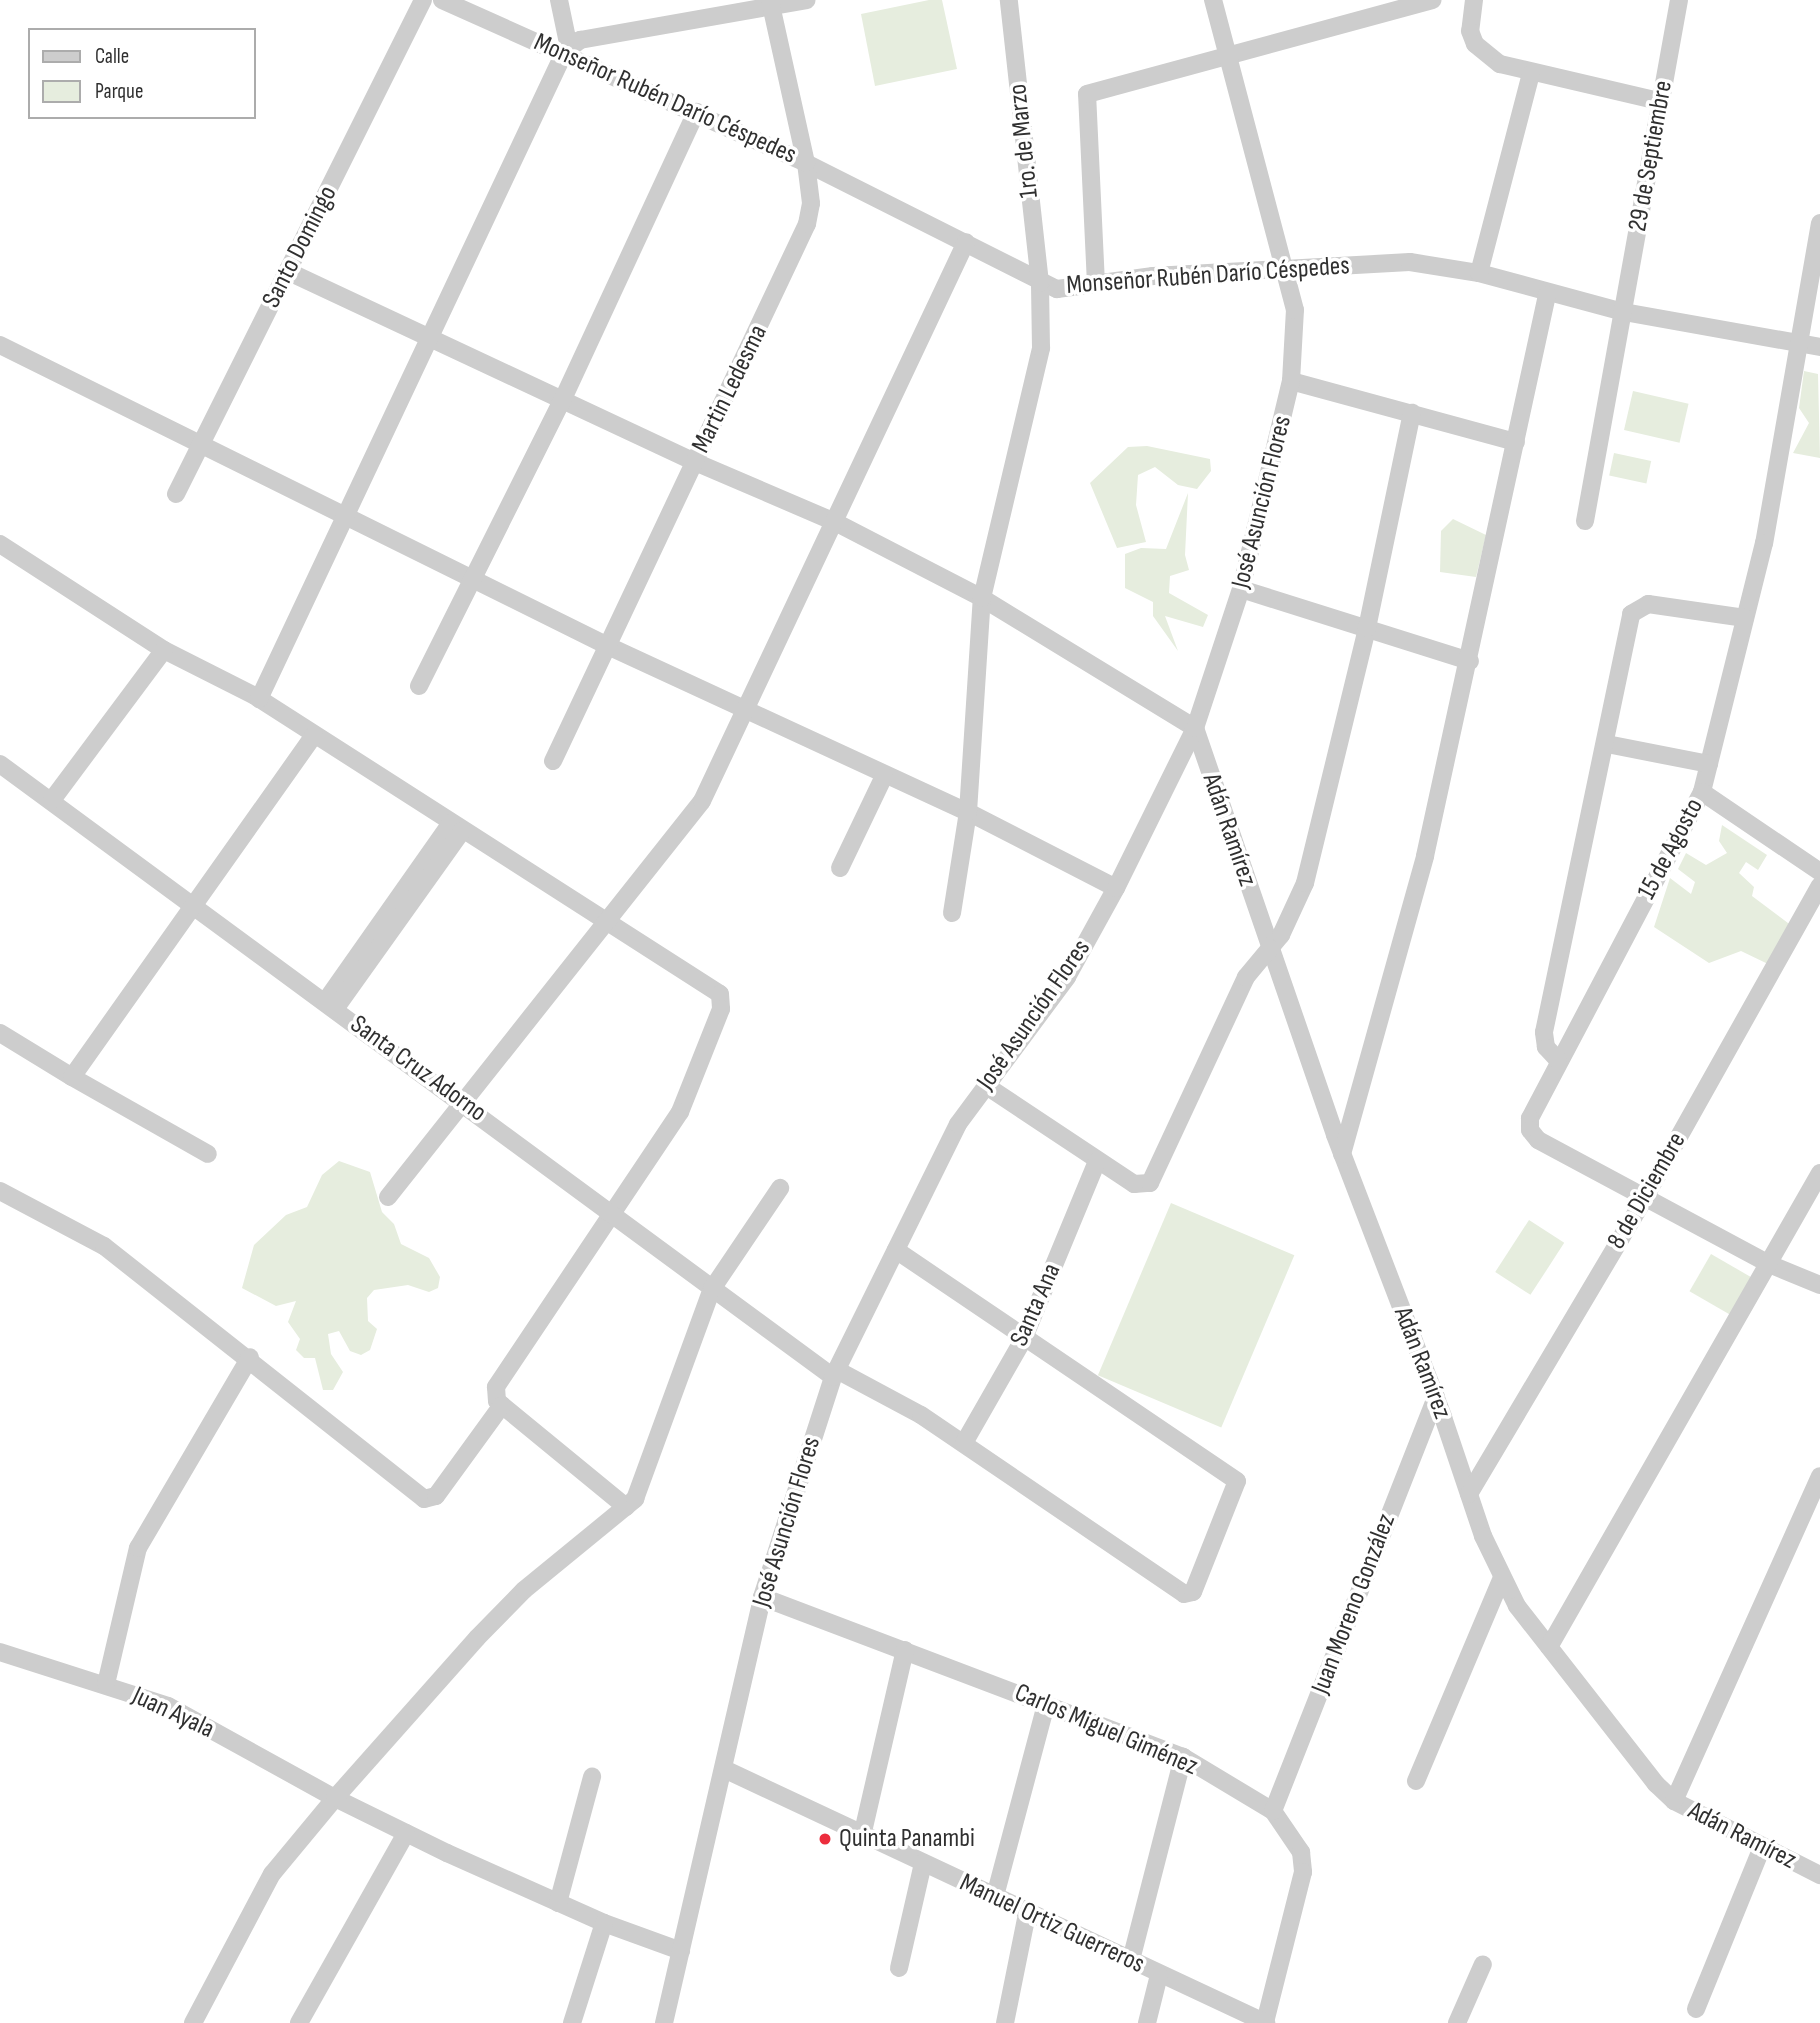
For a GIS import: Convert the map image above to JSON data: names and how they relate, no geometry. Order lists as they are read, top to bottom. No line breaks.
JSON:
{"streets":{"street":["Monseñor Rubén Darío Céspedes","1ro. de Marzo","29 de Septiembre","Santo Domingo","Martin Ledesma","José Asunción Flores","Adán Ramírez","15 de Agosto","Santa Cruz Adorno","8 de Diciembre","Santa Ana","Juan Moreno González","Juan Ayala","Carlos Miguel Giménez","Manuel Ortiz Guerreros"]},"crossings":[["Monseñor Rubén Darío Céspedes","1ro. de Marzo"],["Monseñor Rubén Darío Céspedes","29 de Septiembre"],["Monseñor Rubén Darío Céspedes","Martin Ledesma"],["Monseñor Rubén Darío Céspedes","José Asunción Flores"],["Monseñor Rubén Darío Céspedes","15 de Agosto"],["José Asunción Flores","Adán Ramírez"],["José Asunción Flores","Santa Cruz Adorno"],["José Asunción Flores","Juan Ayala"],["José Asunción Flores","Carlos Miguel Giménez"],["José Asunción Flores","Manuel Ortiz Guerreros"],["Adán Ramírez","8 de Diciembre"],["Adán Ramírez","Juan Moreno González"],["15 de Agosto","8 de Diciembre"],["Santa Cruz Adorno","Santa Ana"],["Juan Moreno González","Carlos Miguel Giménez"],["Carlos Miguel Giménez","Manuel Ortiz Guerreros"]],"places":["Quinta Panambi"],"legend":["Calle","Parque"]}
